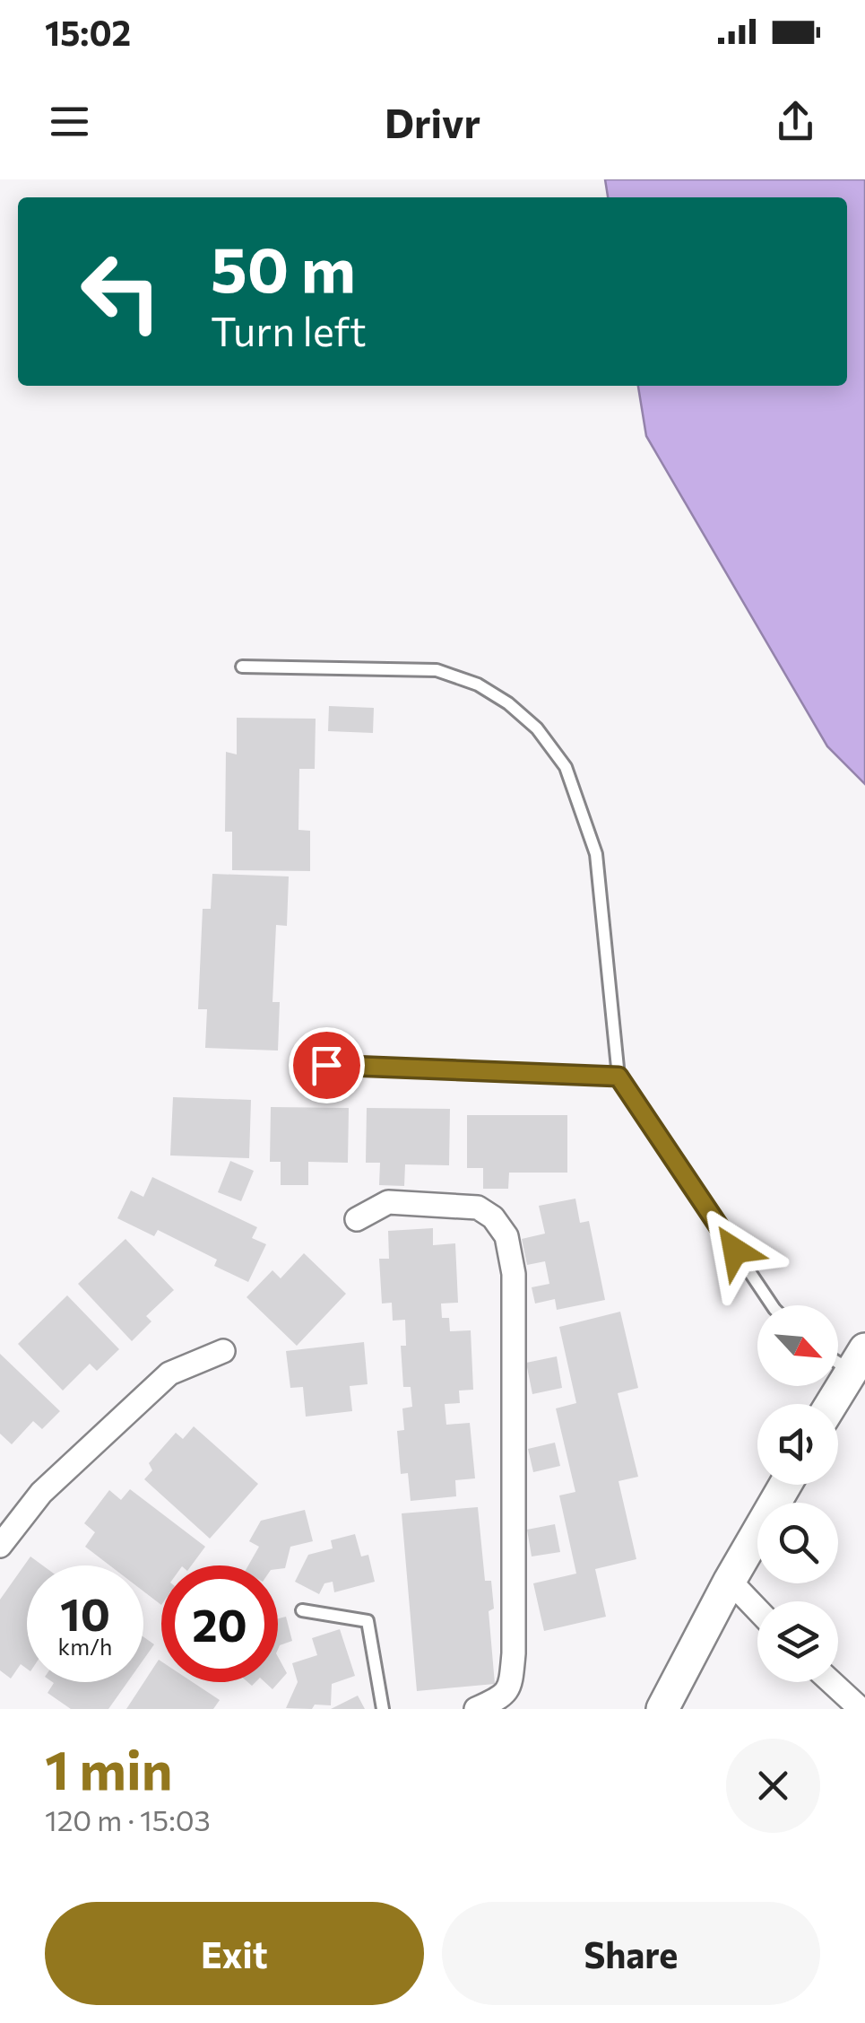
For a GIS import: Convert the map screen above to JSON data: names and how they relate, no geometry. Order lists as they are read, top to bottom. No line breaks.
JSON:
{"north":"bottom right","page":{"status":"15:02","header":"Drivr","turn":["50 m","Turn left"],"speed":"10 km/h","limit":"20","heading":["1 min","120 m · 15:03"],"buttons":["Exit","Share"]}}
